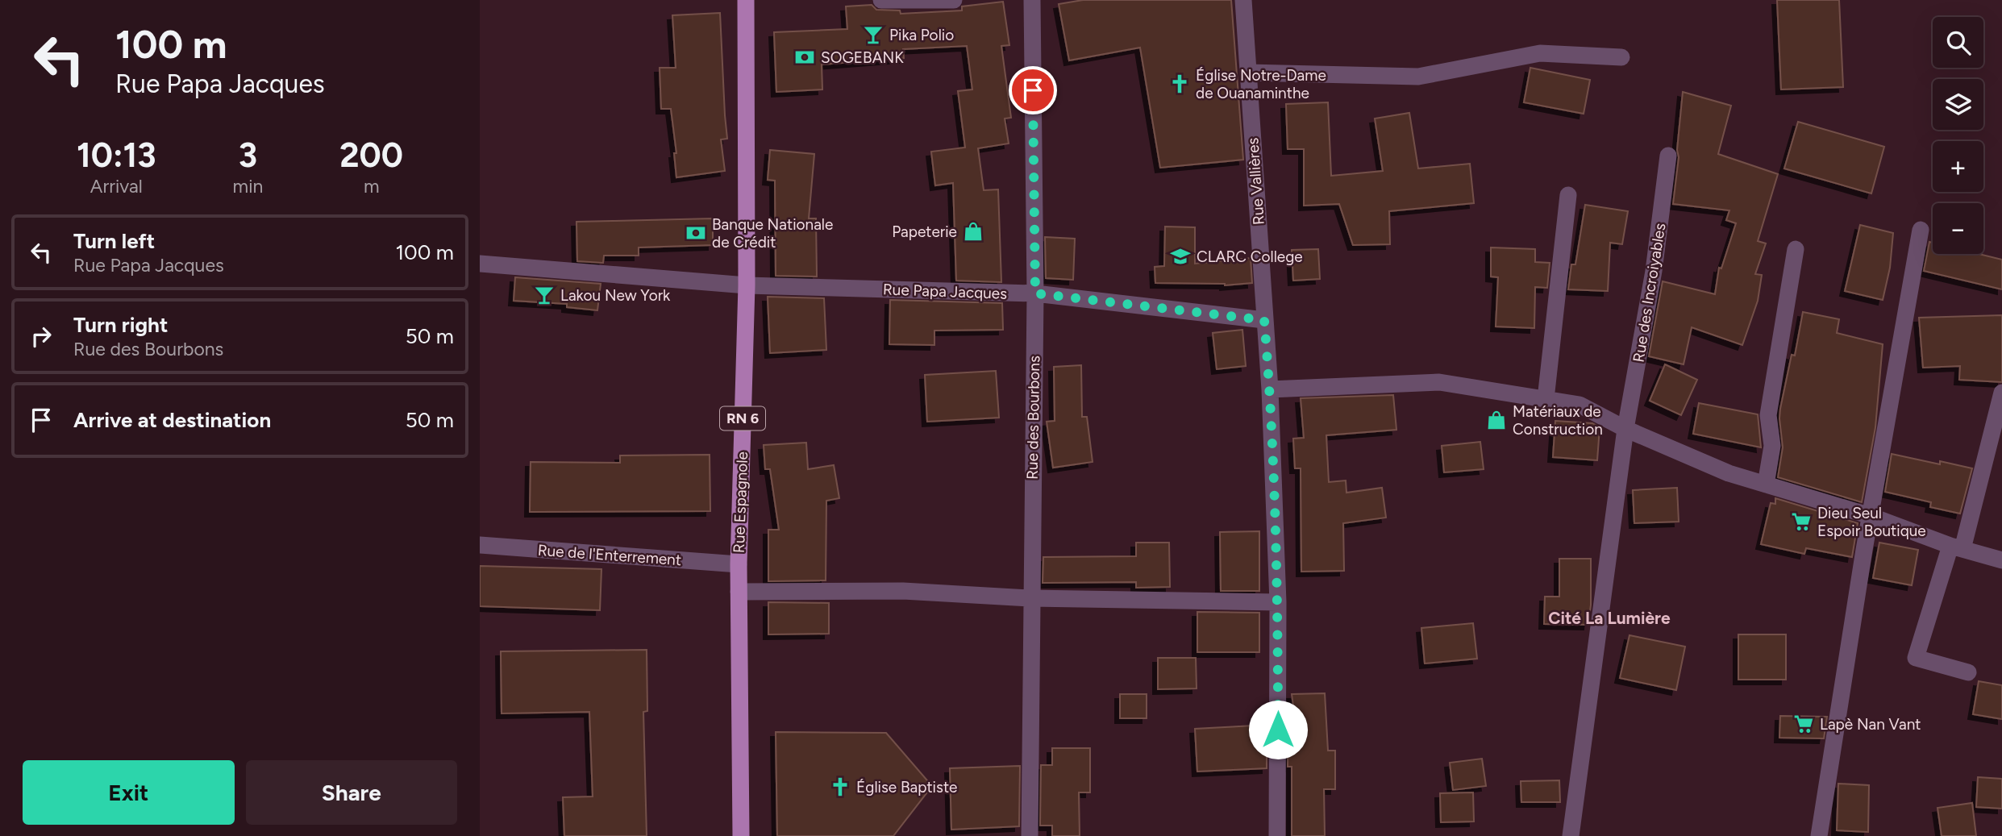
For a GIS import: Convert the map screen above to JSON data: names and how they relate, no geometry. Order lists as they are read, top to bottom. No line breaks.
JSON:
{"streets":{"main road":["RN 6","Rue Espagnole"],"street":["Rue Vallières","Rue Papa Jacques","Rue des Incroiyables","Rue des Bourbons","Rue de l'Enterrement"]},"crossings":[["Rue Vallières","Rue Papa Jacques"],["Rue Papa Jacques","Rue des Bourbons"],["Rue Papa Jacques","Rue Espagnole"],["Rue Espagnole","Rue de l'Enterrement"]],"districts":["Cité La Lumière"],"places":{"bar":["Pika Polio","Lakou New York"],"bank":["SOGEBANK","Banque Nationale de Crédit"],"church":["Église Notre-Dame de Ouanaminthe","Église Baptiste"],"shop":["Papeterie","Matériaux de Construction"],"school or university":["CLARC College"],"supermarket":["Dieu Seul Espoir Boutique","Lapè Nan Vant"]},"page":{"turn":["100 m","Rue Papa Jacques"],"map_buttons":["+","−"],"eta":["10:13","Arrival","3","min","200","m"],"list":[{"name":"Turn left","note":"Rue Papa Jacques","value":"100 m"},{"name":"Turn right","note":"Rue des Bourbons","value":"50 m"},{"name":"Arrive at destination","value":"50 m"}],"buttons":["Exit","Share"]}}
